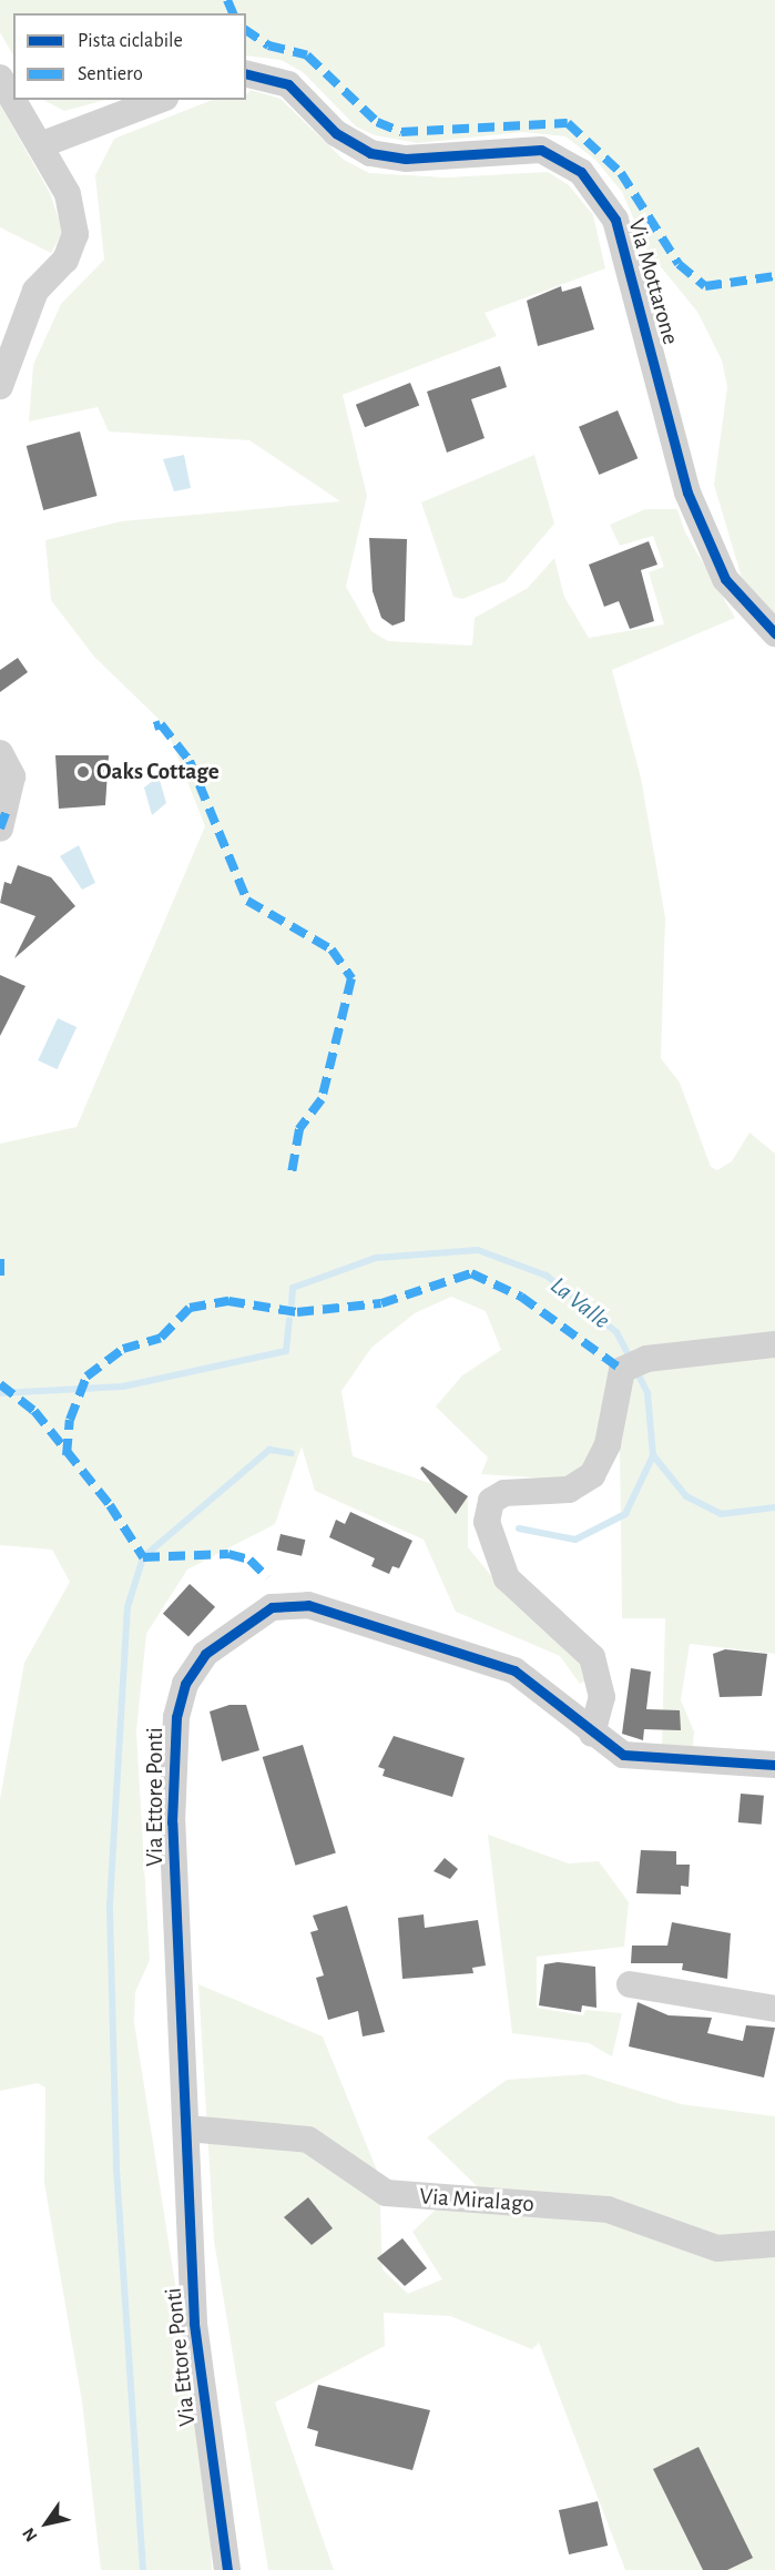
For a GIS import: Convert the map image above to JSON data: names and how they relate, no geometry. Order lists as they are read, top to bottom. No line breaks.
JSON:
{"streets":{"street":["Via Mottarone","Via Ettore Ponti","Via Miralago"]},"crossings":[["Via Ettore Ponti","Via Miralago"]],"water":["La Valle"],"places":["Oaks Cottage"],"legend":["Pista ciclabile","Sentiero"],"north":"bottom left"}
